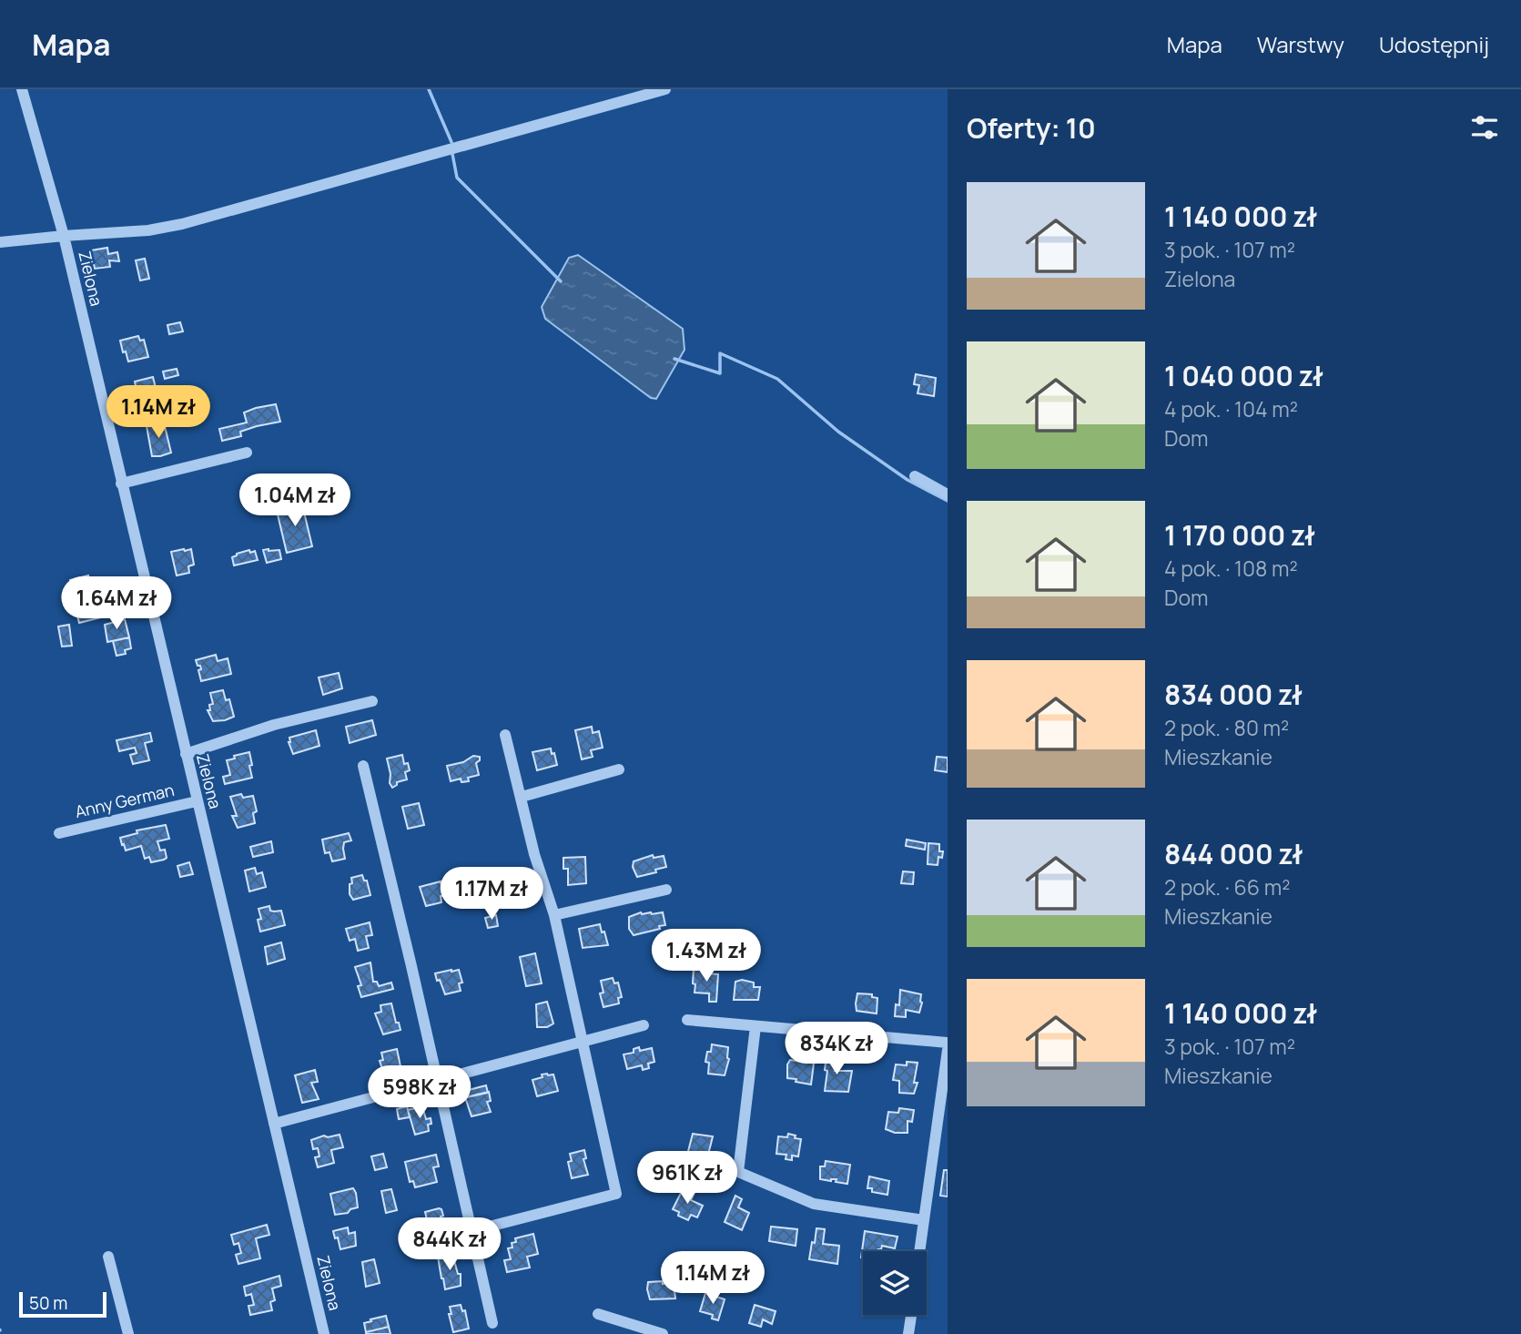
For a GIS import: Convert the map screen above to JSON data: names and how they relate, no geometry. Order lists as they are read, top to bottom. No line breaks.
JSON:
{"streets":{"street":["Zielona","Anny German"]},"crossings":[["Zielona","Anny German"]],"scale_bar":"50 m","page":{"header":"Mapa","nav":["Mapa","Warstwy","Udostępnij"],"heading":"Oferty: 10","list":[{"name":"1 140 000 zł","note":"3 pok. · 107 m² · Zielona"},{"name":"1 040 000 zł","note":"4 pok. · 104 m² · Dom"},{"name":"1 170 000 zł","note":"4 pok. · 108 m² · Dom"},{"name":"834 000 zł","note":"2 pok. · 80 m² · Mieszkanie"},{"name":"844 000 zł","note":"2 pok. · 66 m² · Mieszkanie"},{"name":"1 140 000 zł","note":"3 pok. · 107 m² · Mieszkanie"}],"price":["1.14M zł","1.04M zł","1.64M zł","1.17M zł","1.43M zł","834K zł","598K zł","961K zł","844K zł","1.14M zł"],"scale":"50 m"}}
